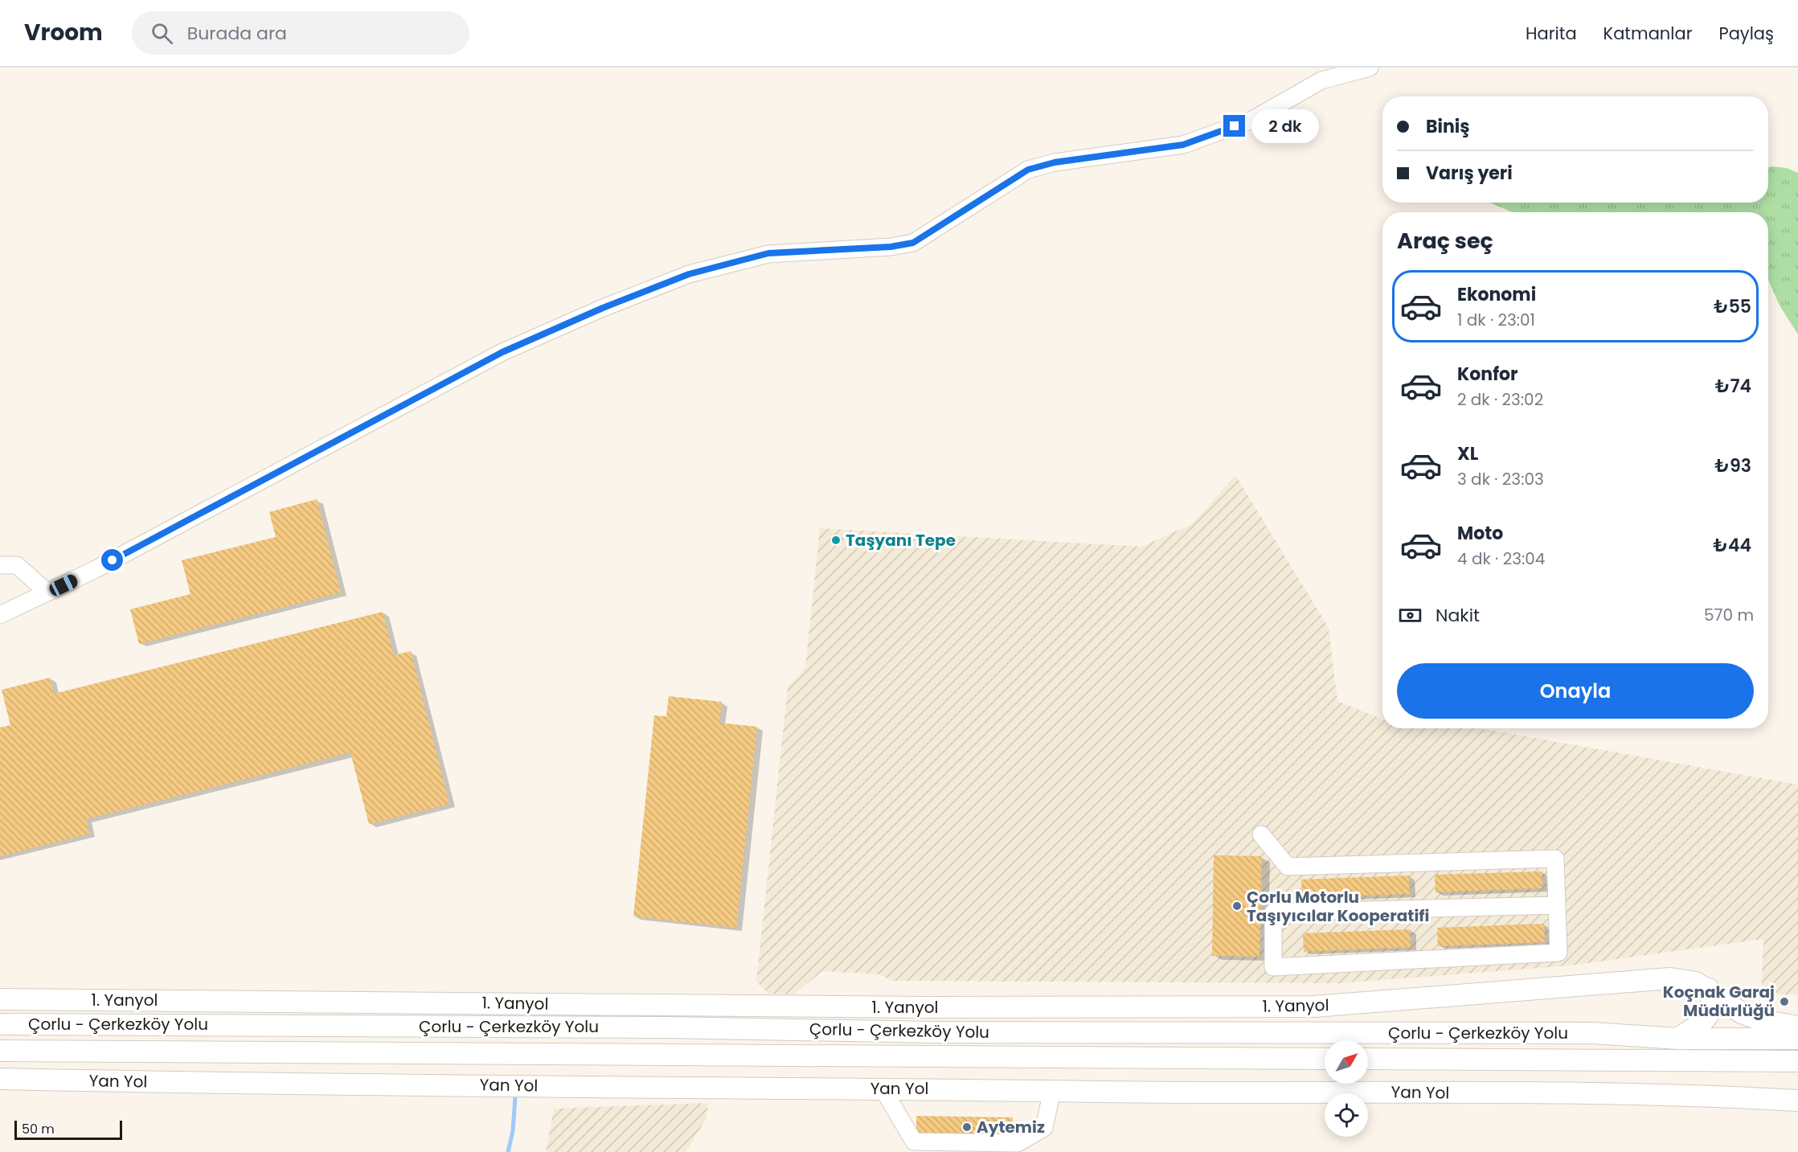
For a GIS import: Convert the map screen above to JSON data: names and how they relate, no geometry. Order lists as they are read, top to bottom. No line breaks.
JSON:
{"streets":{"main road":["1. Yanyol","Çorlu - Çerkezköy Yolu","Yan Yol"]},"places":["Taşyanı Tepe","Çorlu Motorlu Taşıyıcılar Kooperatifi","Koçnak Garaj Müdürlüğü","Aytemiz"],"scale_bar":"50 m","north":"top right","page":{"header":"Vroom","search":"Burada ara","nav":["Harita","Katmanlar","Paylaş"],"banner":["Biniş","Varış yeri"],"bubble":"2 dk","heading":"Araç seç","list":[{"name":"Ekonomi","note":"1 dk · 23:01","value":"₺55"},{"name":"Konfor","note":"2 dk · 23:02","value":"₺74"},{"name":"XL","note":"3 dk · 23:03","value":"₺93"},{"name":"Moto","note":"4 dk · 23:04","value":"₺44"}],"pay":["Nakit","570 m"],"buttons":"Onayla","scale":"50 m"}}
